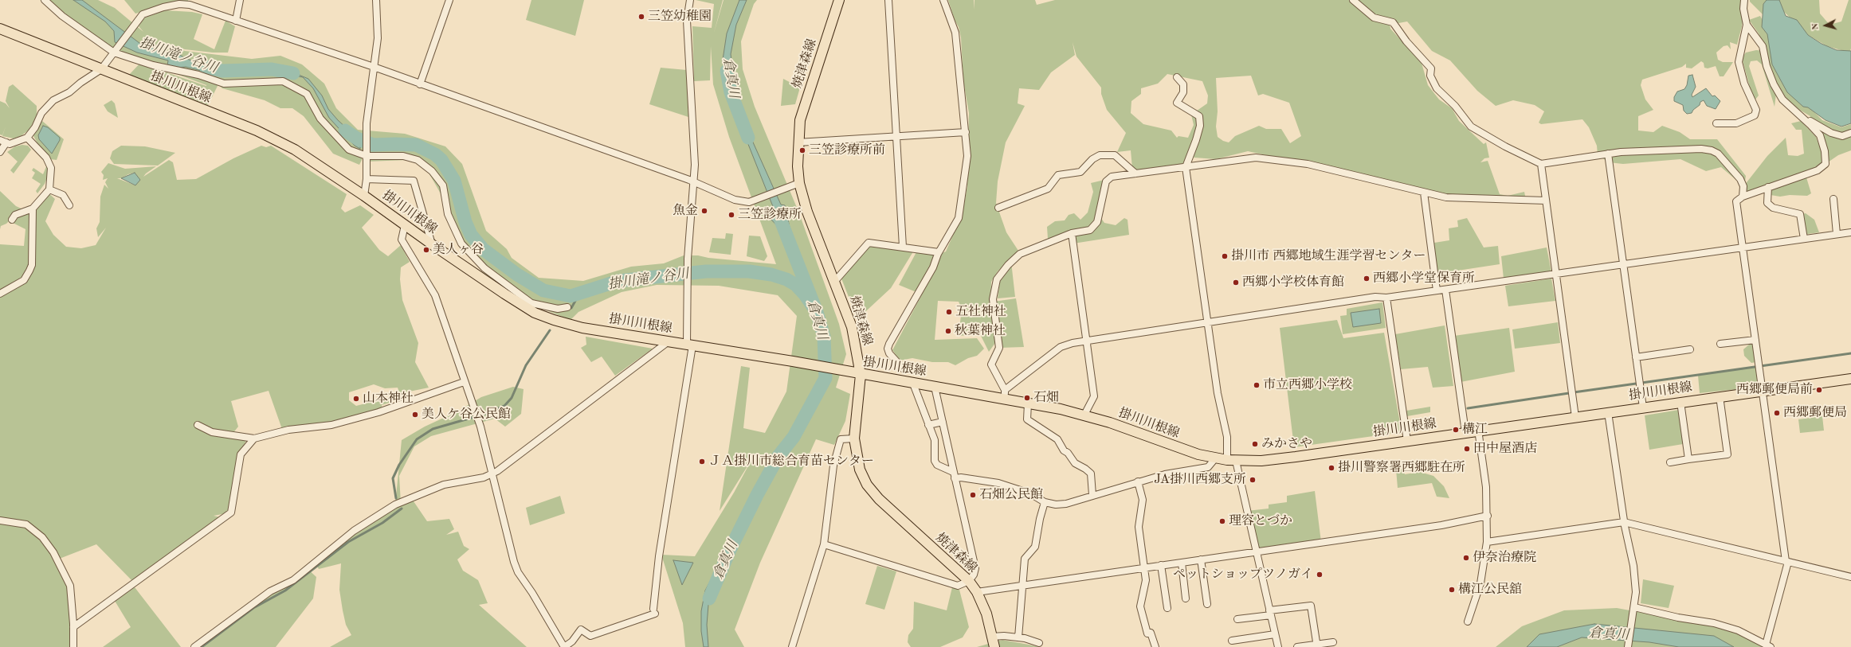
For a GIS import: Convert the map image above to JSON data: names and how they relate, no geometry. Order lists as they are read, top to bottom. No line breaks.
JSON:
{"streets":{"main road":["焼津森線","掛川川根線"]},"crossings":[["焼津森線","掛川川根線"]],"water":["掛川滝ノ谷川","倉真川"],"places":["三笠幼稚園","三笠診療所前","魚金","三笠診療所","美人ヶ谷","掛川市 西郷地域生涯学習センター","西郷小学堂保育所","西郷小学校体育館","五社神社","秋葉神社","市立西郷小学校","西郷郵便局前","石畑","山本神社","西郷郵便局","美人ケ谷公民館","構江","みかさや","田中屋酒店","ＪＡ掛川市総合育苗センター","掛川警察署西郷駐在所","JA掛川西郷支所","石畑公民館","理容とづか","伊奈治療院","ペットショップツノガイ","構江公民舘"],"north":"left"}
